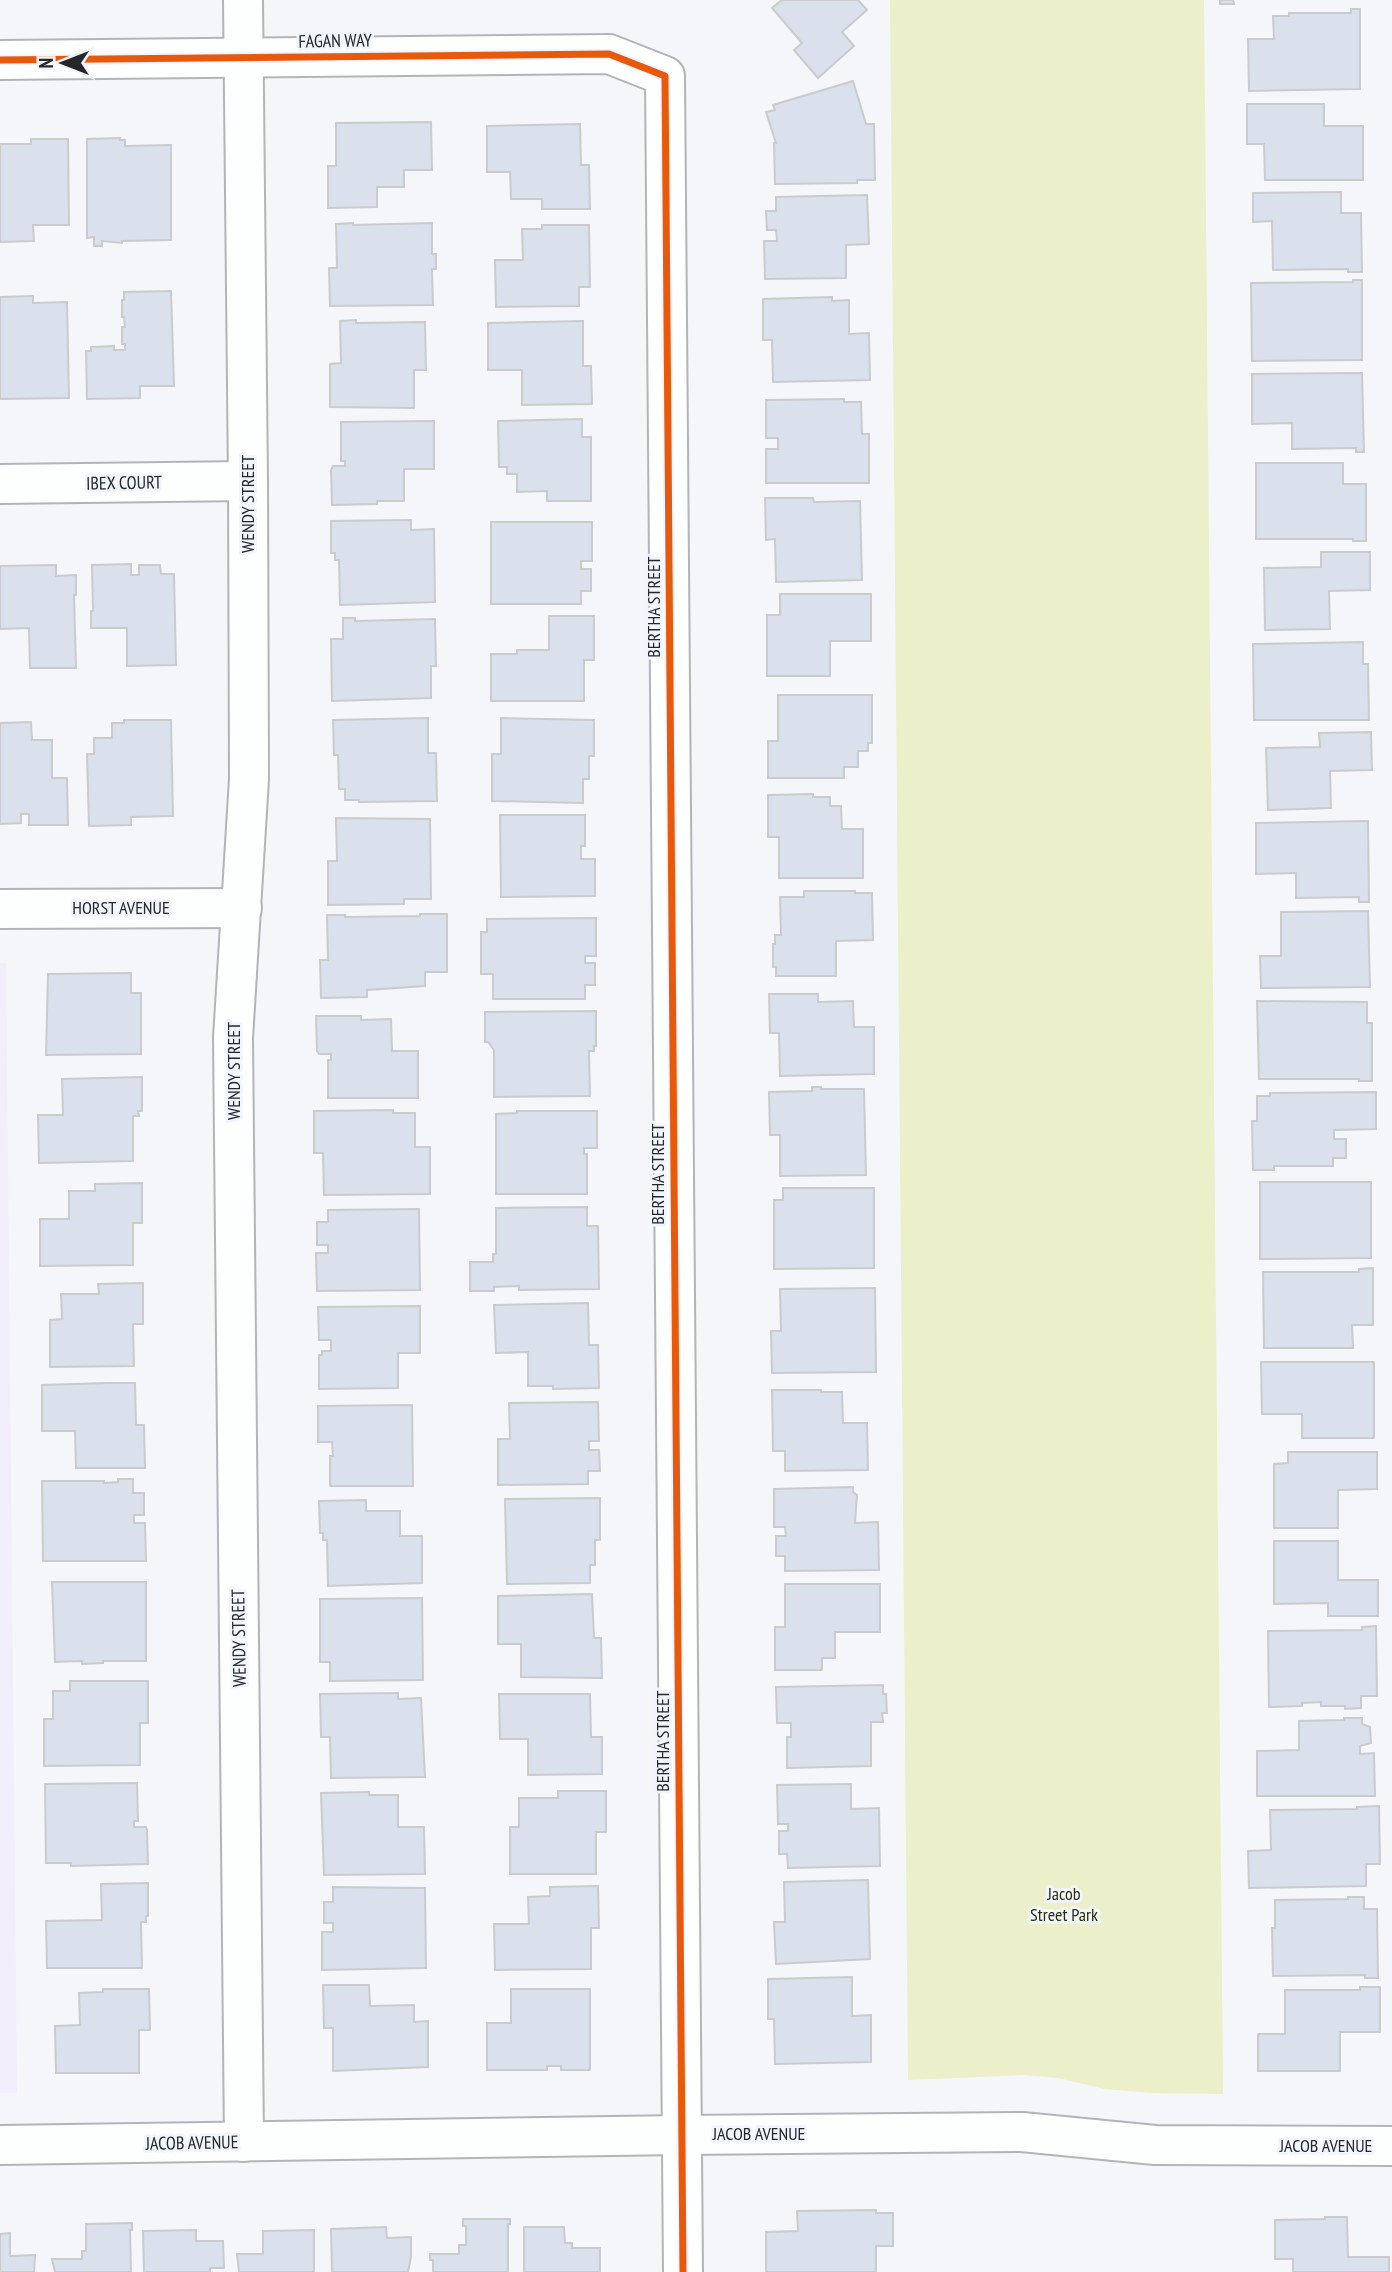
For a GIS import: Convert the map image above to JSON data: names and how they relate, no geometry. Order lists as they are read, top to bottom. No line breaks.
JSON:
{"streets":{"street":["FAGAN WAY","IBEX COURT","WENDY STREET","BERTHA STREET","HORST AVENUE","JACOB AVENUE"]},"crossings":[["FAGAN WAY","WENDY STREET"],["FAGAN WAY","BERTHA STREET"],["IBEX COURT","WENDY STREET"],["WENDY STREET","HORST AVENUE"],["WENDY STREET","JACOB AVENUE"],["BERTHA STREET","JACOB AVENUE"]],"parks":["Jacob Street Park"],"north":"left"}
